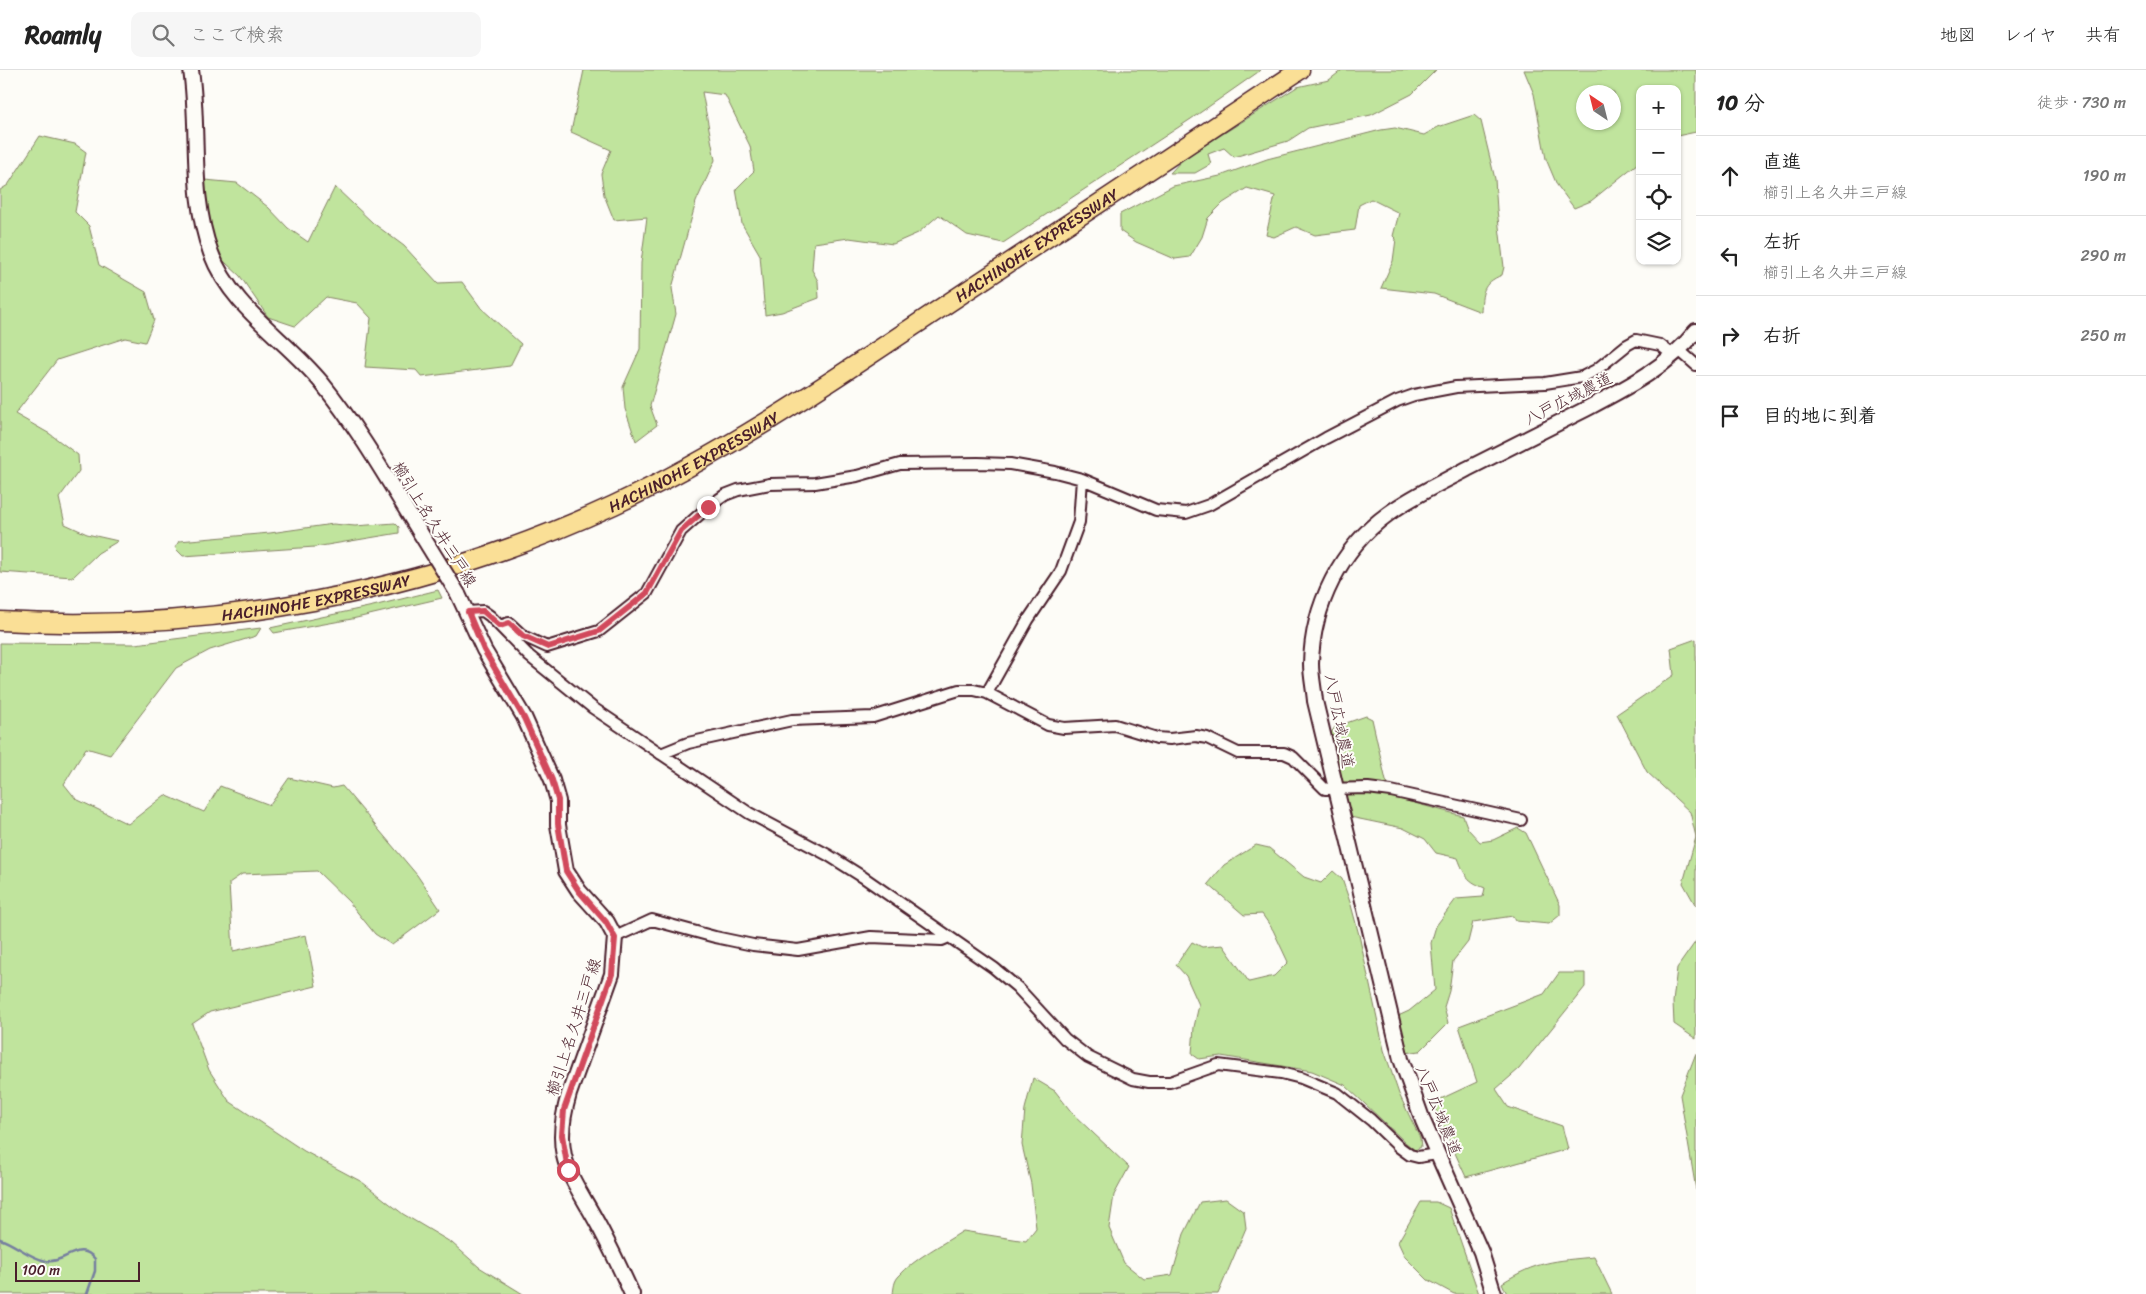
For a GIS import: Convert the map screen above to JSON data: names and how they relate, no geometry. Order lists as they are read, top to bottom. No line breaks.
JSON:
{"streets":{"highway":["HACHINOHE EXPRESSWAY"],"main road":["八戸広域農道","櫛引上名久井三戸線"]},"scale_bar":"100 m","north":"top left","page":{"header":"Roamly","search":"ここで検索","nav":["地図","レイヤ","共有"],"heading":["10 分","徒歩 · 730 m"],"map_buttons":["+","−"],"list":[["直進","櫛引上名久井三戸線","190 m"],["左折","櫛引上名久井三戸線","290 m"],["右折","250 m"],"目的地に到着"],"scale":"100 m"}}
